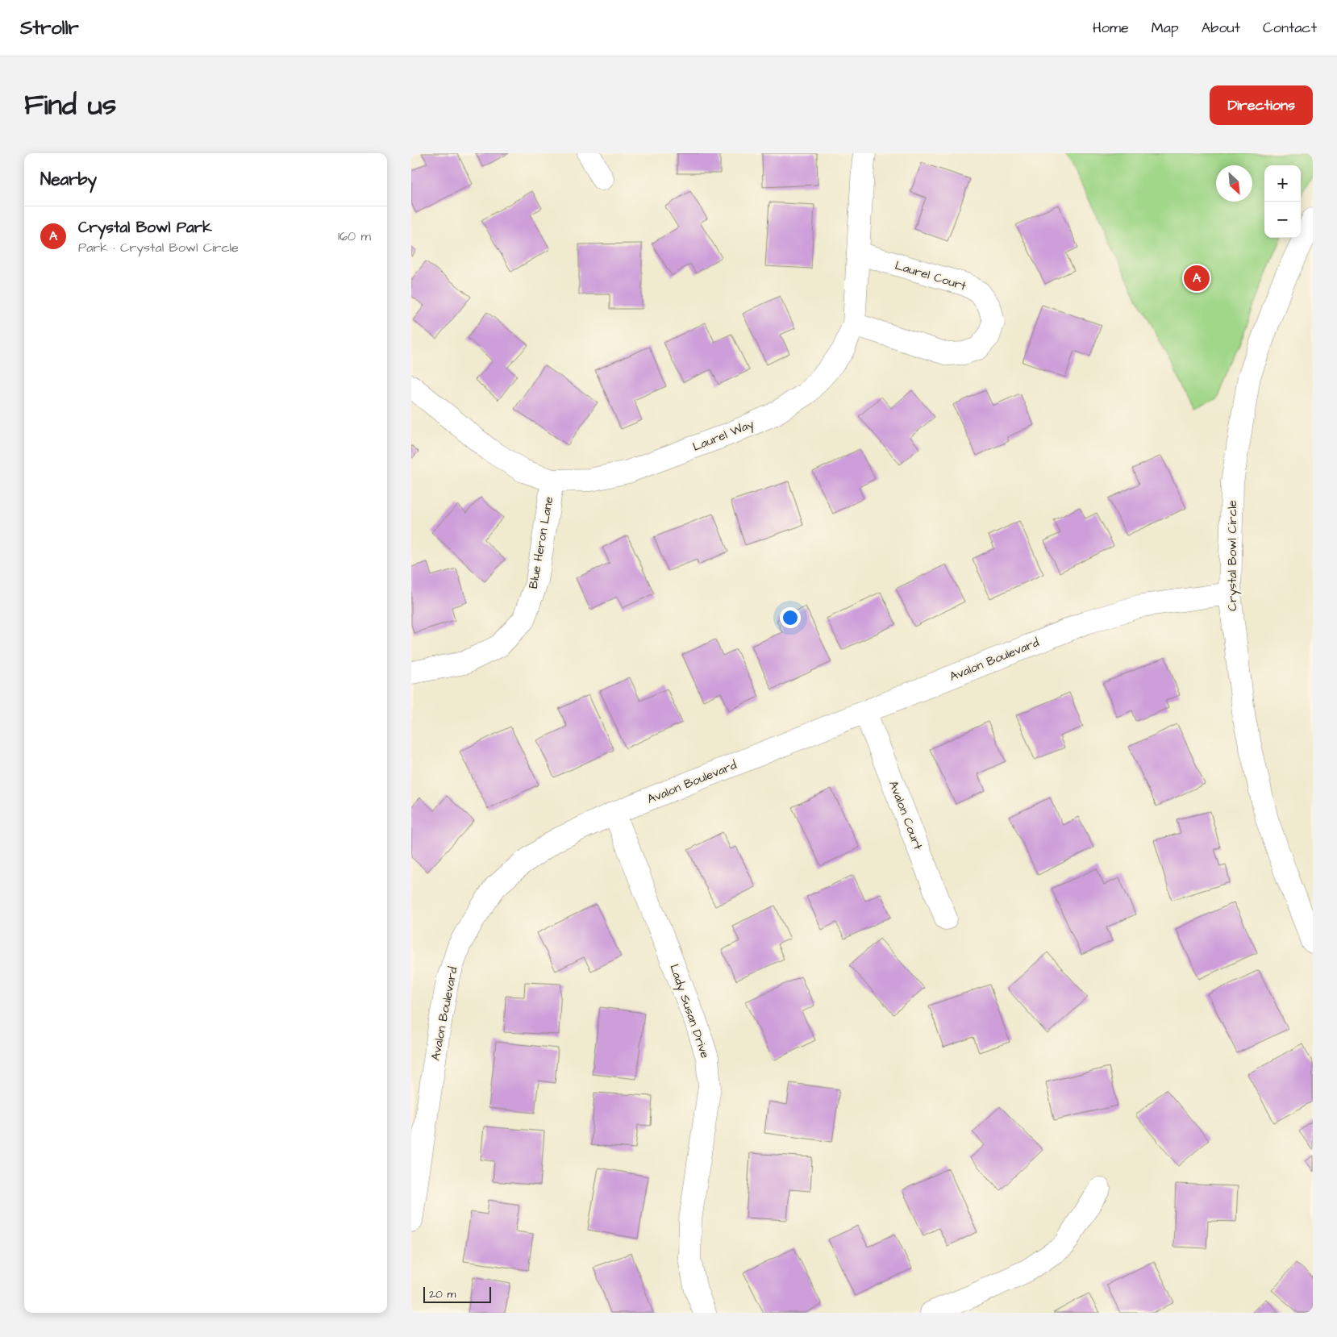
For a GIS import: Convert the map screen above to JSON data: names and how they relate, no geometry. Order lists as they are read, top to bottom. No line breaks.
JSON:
{"streets":{"street":["Laurel Court","Laurel Way","Blue Heron Lane","Crystal Bowl Circle","Avalon Boulevard","Avalon Court","Lady Susan Drive"]},"crossings":[["Laurel Court","Laurel Way"],["Laurel Way","Blue Heron Lane"],["Crystal Bowl Circle","Avalon Boulevard"],["Avalon Boulevard","Avalon Court"],["Avalon Boulevard","Lady Susan Drive"]],"scale_bar":"20 m","north":"bottom right","page":{"header":"Strollr","nav":["Home","Map","About","Contact"],"title":"Find us","buttons":"Directions","heading":"Nearby","map_buttons":["+","−"],"list":[{"mark":"A","name":"Crystal Bowl Park","note":"Park · Crystal Bowl Circle","value":"160 m"}],"pins":"A","scale":"20 m"}}
